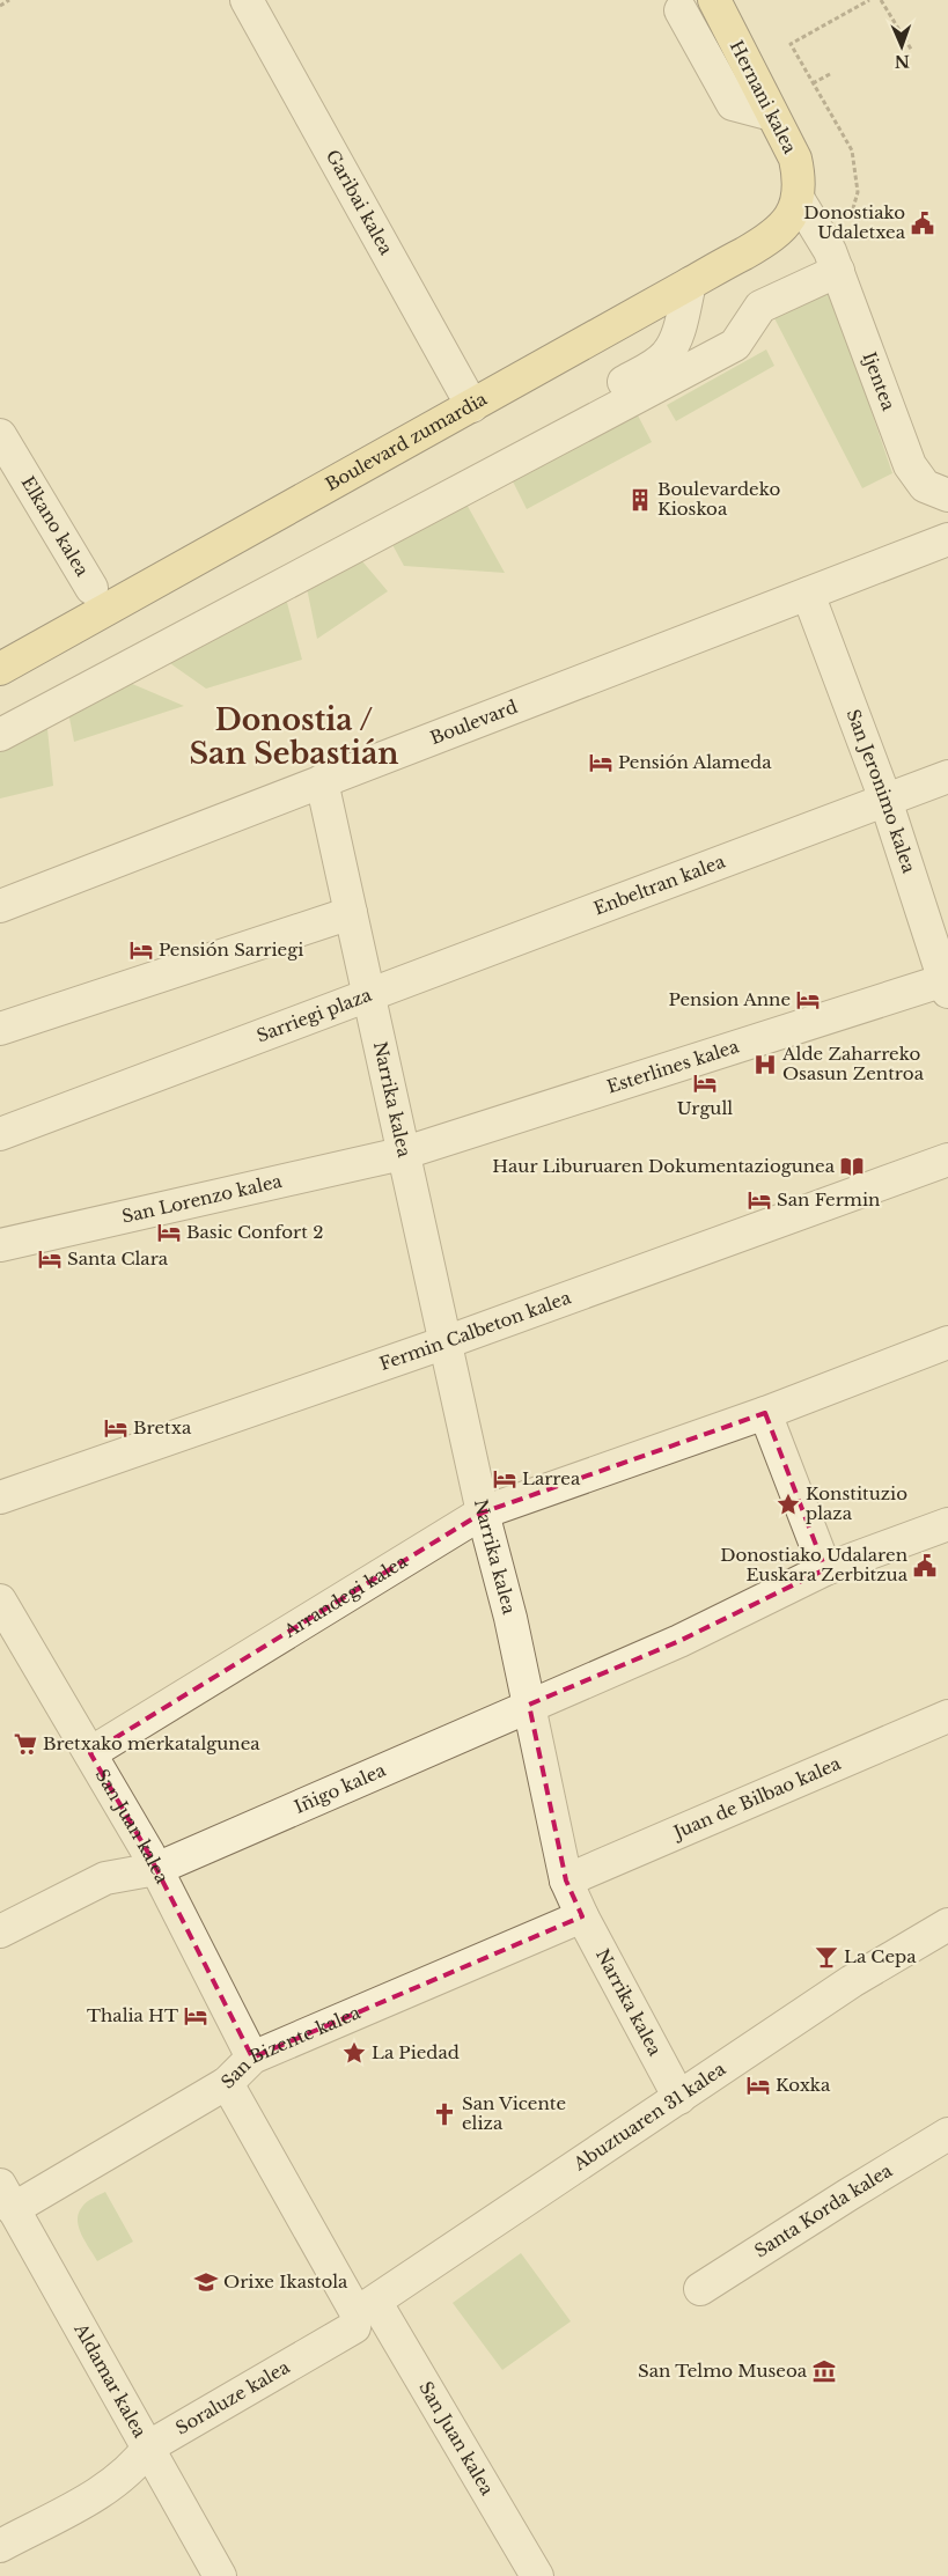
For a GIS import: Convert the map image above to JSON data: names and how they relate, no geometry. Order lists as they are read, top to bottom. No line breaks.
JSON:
{"streets":{"main road":["Hernani kalea","Boulevard zumardia"],"street":["Garibai kalea","Ijentea","Elkano kalea","Boulevard","San Jeronimo kalea","Enbeltran kalea","Sarriegi plaza","Esterlines kalea","Narrika kalea","San Lorenzo kalea","Fermin Calbeton kalea","Arrandegi kalea","Iñigo kalea","Juan de Bilbao kalea","San Juan kalea","San Bizente kalea","Abuztuaren 31 kalea","Santa Korda kalea","Aldamar kalea","Soraluze kalea"]},"crossings":[["Hernani kalea","Ijentea"],["Hernani kalea","Boulevard zumardia"],["Garibai kalea","Boulevard zumardia"],["Ijentea","Boulevard zumardia"],["Boulevard","San Jeronimo kalea"],["San Jeronimo kalea","Enbeltran kalea"],["San Jeronimo kalea","Esterlines kalea"],["Enbeltran kalea","Sarriegi plaza"],["Enbeltran kalea","Narrika kalea"],["Sarriegi plaza","Narrika kalea"],["Esterlines kalea","Narrika kalea"],["Esterlines kalea","San Lorenzo kalea"],["Narrika kalea","San Lorenzo kalea"],["Narrika kalea","Fermin Calbeton kalea"],["Narrika kalea","Arrandegi kalea"],["Narrika kalea","Iñigo kalea"],["Narrika kalea","Juan de Bilbao kalea"],["Narrika kalea","San Bizente kalea"],["Narrika kalea","Abuztuaren 31 kalea"],["Arrandegi kalea","San Juan kalea"],["Iñigo kalea","San Juan kalea"],["San Juan kalea","San Bizente kalea"],["San Juan kalea","Abuztuaren 31 kalea"],["San Juan kalea","Soraluze kalea"],["San Bizente kalea","Aldamar kalea"],["Abuztuaren 31 kalea","Soraluze kalea"],["Aldamar kalea","Soraluze kalea"]],"districts":["Donostia / San Sebastián"],"places":{"public building":["Donostiako Udaletxea","Donostiako Udalaren Euskara Zerbitzua"],"building":["Boulevardeko Kioskoa"],"hotel":["Pensión Alameda","Pensión Sarriegi","Pension Anne","Urgull","San Fermin","Basic Confort 2","Santa Clara","Bretxa","Larrea","Thalia HT","Koxka"],"hospital":["Alde Zaharreko Osasun Zentroa"],"library":["Haur Liburuaren Dokumentaziogunea"],"place":["Konstituzio plaza","La Piedad"],"supermarket":["Bretxako merkatalgunea"],"bar":["La Cepa"],"church":["San Vicente eliza"],"school or university":["Orixe Ikastola"],"museum":["San Telmo Museoa"]},"north":"bottom"}
